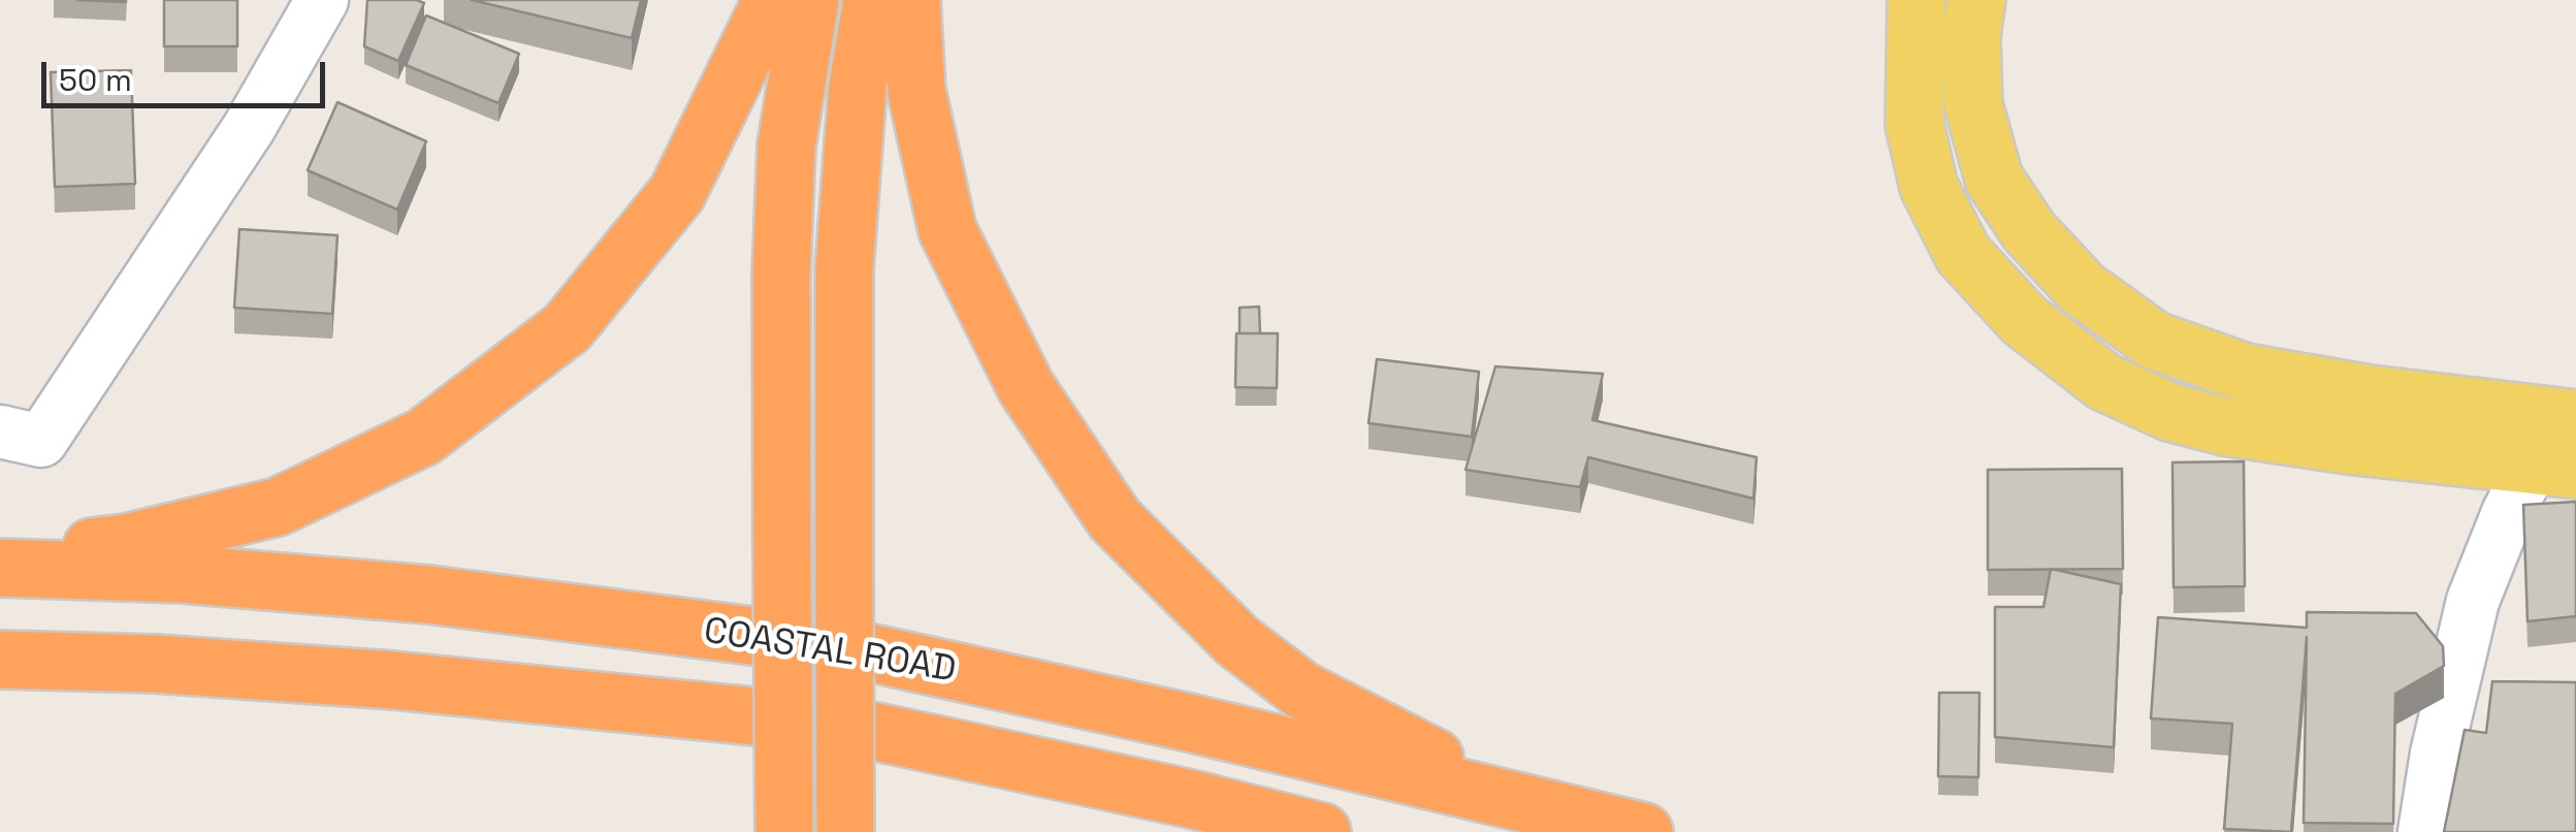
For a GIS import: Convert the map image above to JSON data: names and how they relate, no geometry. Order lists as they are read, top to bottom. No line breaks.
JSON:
{"streets":{"highway":["COASTAL ROAD"]},"scale_bar":"50 m"}
